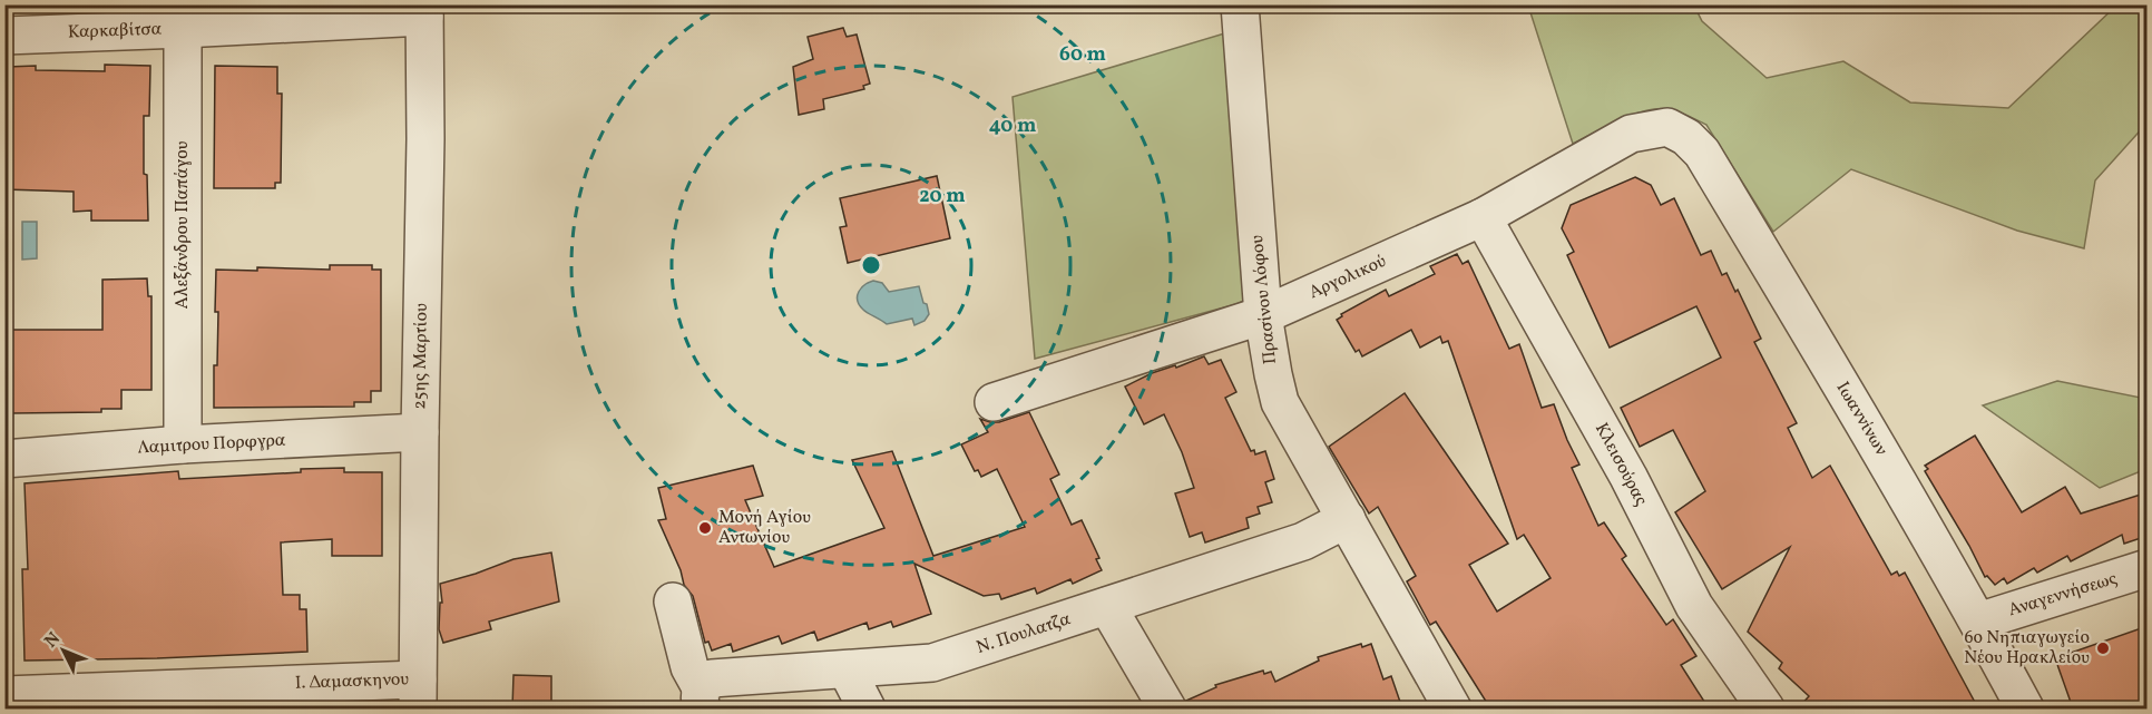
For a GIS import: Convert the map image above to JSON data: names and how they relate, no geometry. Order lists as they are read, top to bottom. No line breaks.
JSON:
{"streets":{"street":["Καρκαβίτσα","Αλεξάνδρου Παπάγου","Αργολικού","Πρασίνου Λόφου","25ης Μαρτίου","Ιωαννίνων","Λαμιτρου Πορφγρα","Κλεισούρας","Αναγεννήσεως","Ν. Πουλατζα","Ι. Δαμασκηνου"]},"crossings":[["Καρκαβίτσα","Αλεξάνδρου Παπάγου"],["Καρκαβίτσα","25ης Μαρτίου"],["Αλεξάνδρου Παπάγου","Λαμιτρου Πορφγρα"],["Αργολικού","Πρασίνου Λόφου"],["Αργολικού","Ιωαννίνων"],["Αργολικού","Κλεισούρας"],["Πρασίνου Λόφου","Ν. Πουλατζα"],["25ης Μαρτίου","Λαμιτρου Πορφγρα"],["25ης Μαρτίου","Ι. Δαμασκηνου"],["Ιωαννίνων","Αναγεννήσεως"]],"places":["Μονή Αγίου Αντωνίου","6ο Νηπιαγωγείο Νέου Ηρακλείου"],"north":"top left","rings":["60 m","40 m","20 m"]}
